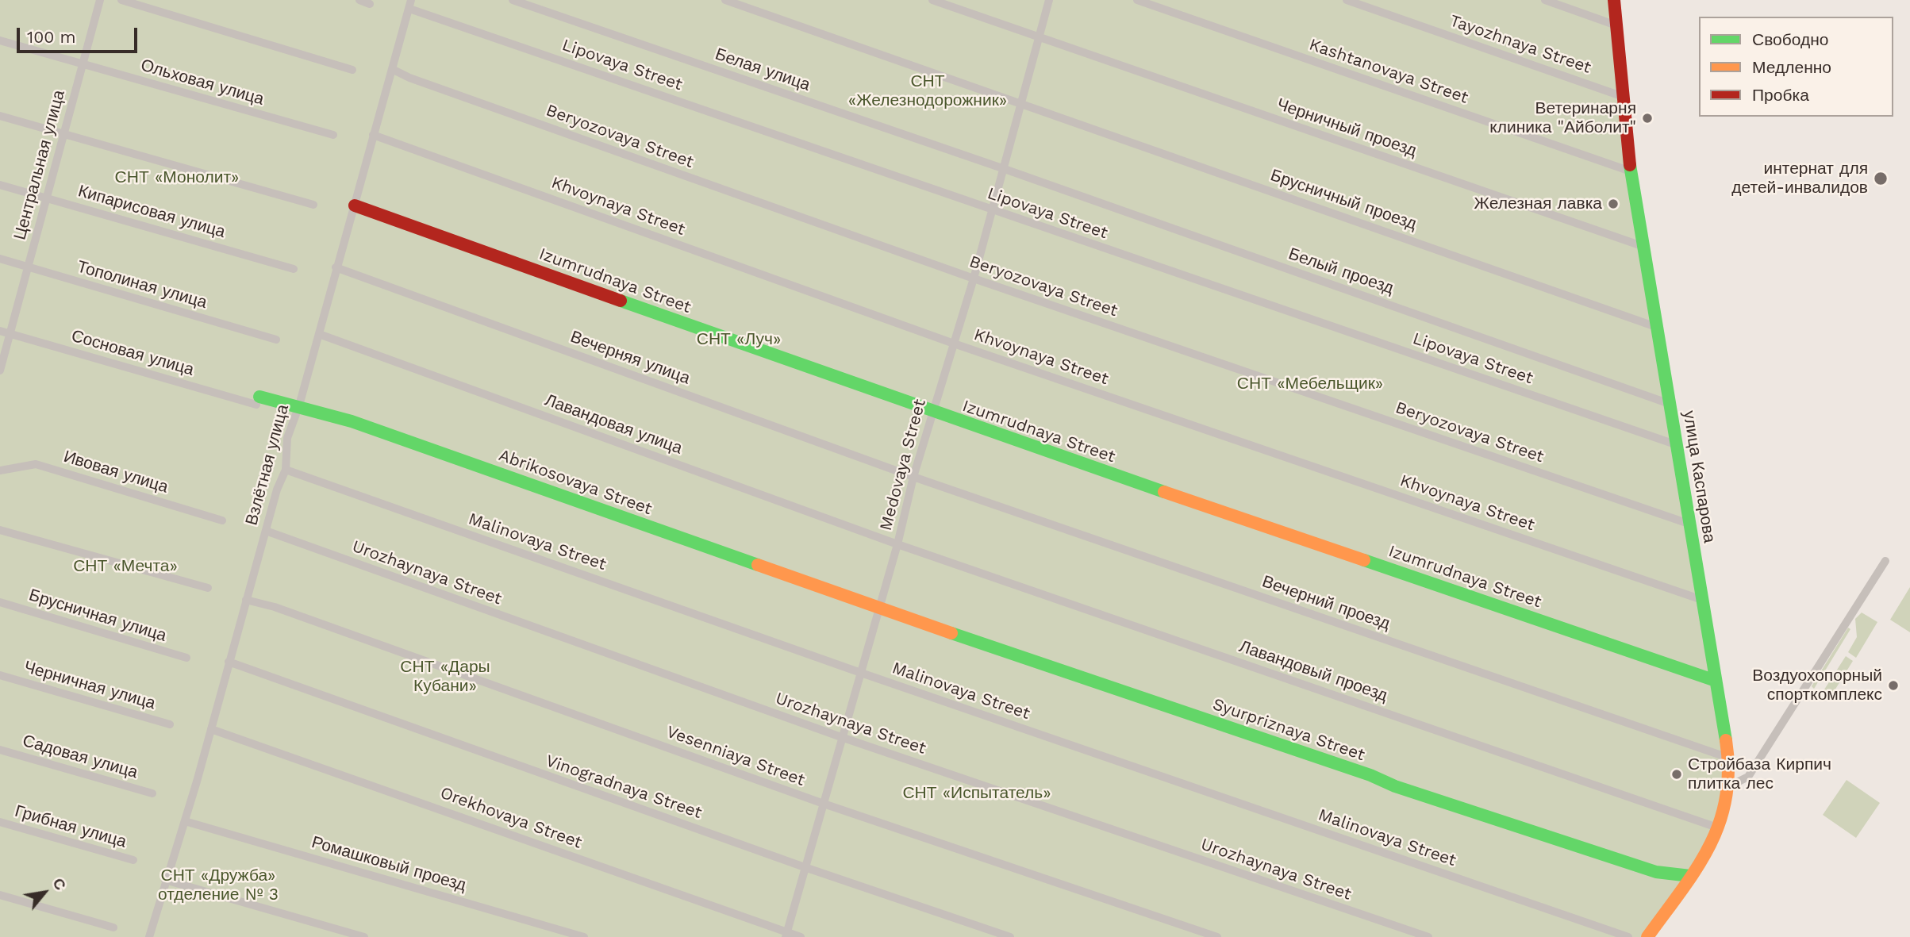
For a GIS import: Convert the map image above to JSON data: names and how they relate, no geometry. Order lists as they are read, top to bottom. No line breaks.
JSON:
{"streets":{"street":["Tayozhnaya Street","Lipovaya Street","Белая улица","Kashtanovaya Street","Ольховая улица","Черничный проезд","Beryozovaya Street","Центральная улица","Брусничный проезд","Khvoynaya Street","Кипарисовая улица","Белый проезд","Izumrudnaya Street","Тополиная улица","Сосновая улица","Вечерняя улица","Лавандовая улица","Взлётная улица","Medovaya Street","Ивовая улица","улица Каспарова","Abrikosovaya Street","Malinovaya Street","Urozhaynaya Street","Вечерний проезд","Брусничная улица","Лавандовый проезд","Черничная улица","Syurpriznaya Street","Vesenniaya Street","Садовая улица","Vinogradnaya Street","Orekhovaya Street","Грибная улица","Ромашковый проезд"]},"crossings":[["Tayozhnaya Street","улица Каспарова"],["Lipovaya Street","Взлётная улица"],["Lipovaya Street","Medovaya Street"],["Lipovaya Street","улица Каспарова"],["Белая улица","Белый проезд"],["Белая улица","Medovaya Street"],["Kashtanovaya Street","улица Каспарова"],["Ольховая улица","Центральная улица"],["Черничный проезд","Medovaya Street"],["Черничный проезд","улица Каспарова"],["Beryozovaya Street","Взлётная улица"],["Beryozovaya Street","Medovaya Street"],["Beryozovaya Street","улица Каспарова"],["Центральная улица","Кипарисовая улица"],["Центральная улица","Тополиная улица"],["Центральная улица","Сосновая улица"],["Брусничный проезд","Medovaya Street"],["Брусничный проезд","улица Каспарова"],["Khvoynaya Street","Взлётная улица"],["Khvoynaya Street","Medovaya Street"],["Khvoynaya Street","улица Каспарова"],["Белый проезд","Medovaya Street"],["Белый проезд","улица Каспарова"],["Izumrudnaya Street","Взлётная улица"],["Izumrudnaya Street","Medovaya Street"],["Izumrudnaya Street","улица Каспарова"],["Сосновая улица","Abrikosovaya Street"],["Вечерняя улица","Взлётная улица"],["Вечерняя улица","Medovaya Street"],["Вечерняя улица","Вечерний проезд"],["Лавандовая улица","Взлётная улица"],["Лавандовая улица","Medovaya Street"],["Лавандовая улица","Лавандовый проезд"],["Взлётная улица","Abrikosovaya Street"],["Взлётная улица","Malinovaya Street"],["Взлётная улица","Urozhaynaya Street"],["Взлётная улица","Vesenniaya Street"],["Взлётная улица","Vinogradnaya Street"],["Взлётная улица","Orekhovaya Street"],["Взлётная улица","Ромашковый проезд"],["Medovaya Street","Abrikosovaya Street"],["Medovaya Street","Malinovaya Street"],["Medovaya Street","Urozhaynaya Street"],["Medovaya Street","Вечерний проезд"],["Medovaya Street","Лавандовый проезд"],["Medovaya Street","Syurpriznaya Street"],["Medovaya Street","Vesenniaya Street"],["Medovaya Street","Vinogradnaya Street"],["Medovaya Street","Orekhovaya Street"],["улица Каспарова","Вечерний проезд"],["улица Каспарова","Лавандовый проезд"],["улица Каспарова","Syurpriznaya Street"],["Abrikosovaya Street","Syurpriznaya Street"]],"parks":["СНТ «Железнодорожник»","СНТ «Монолит»","СНТ «Луч»","СНТ «Мебельщик»","СНТ «Мечта»","СНТ «Дары Кубани»","СНТ «Испытатель»","СНТ «Дружба» отделение № 3"],"places":["Ветеринарня клиника \"Айболит\"","интернат для детей-инвалидов","Железная лавка","Воздуохопорный спорткомплекс","Стройбаза Кирпич плитка лес"],"legend":["Свободно","Медленно","Пробка"],"scale_bar":"100 m","north":"top right"}
